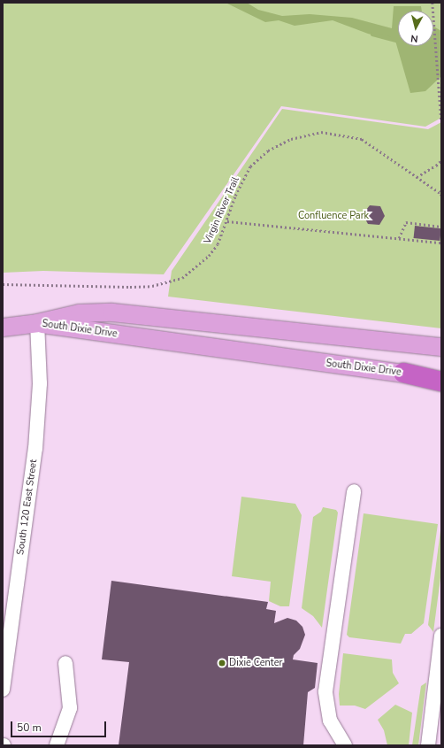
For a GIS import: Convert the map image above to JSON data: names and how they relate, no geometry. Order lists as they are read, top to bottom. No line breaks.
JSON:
{"streets":{"main road":["South Dixie Drive"],"street":["South 120 East Street"],"path":["Virgin River Trail"]},"crossings":[["South Dixie Drive","South 120 East Street"]],"parks":["Confluence Park"],"places":["Dixie Center"],"scale_bar":"50 m","north":"bottom"}
